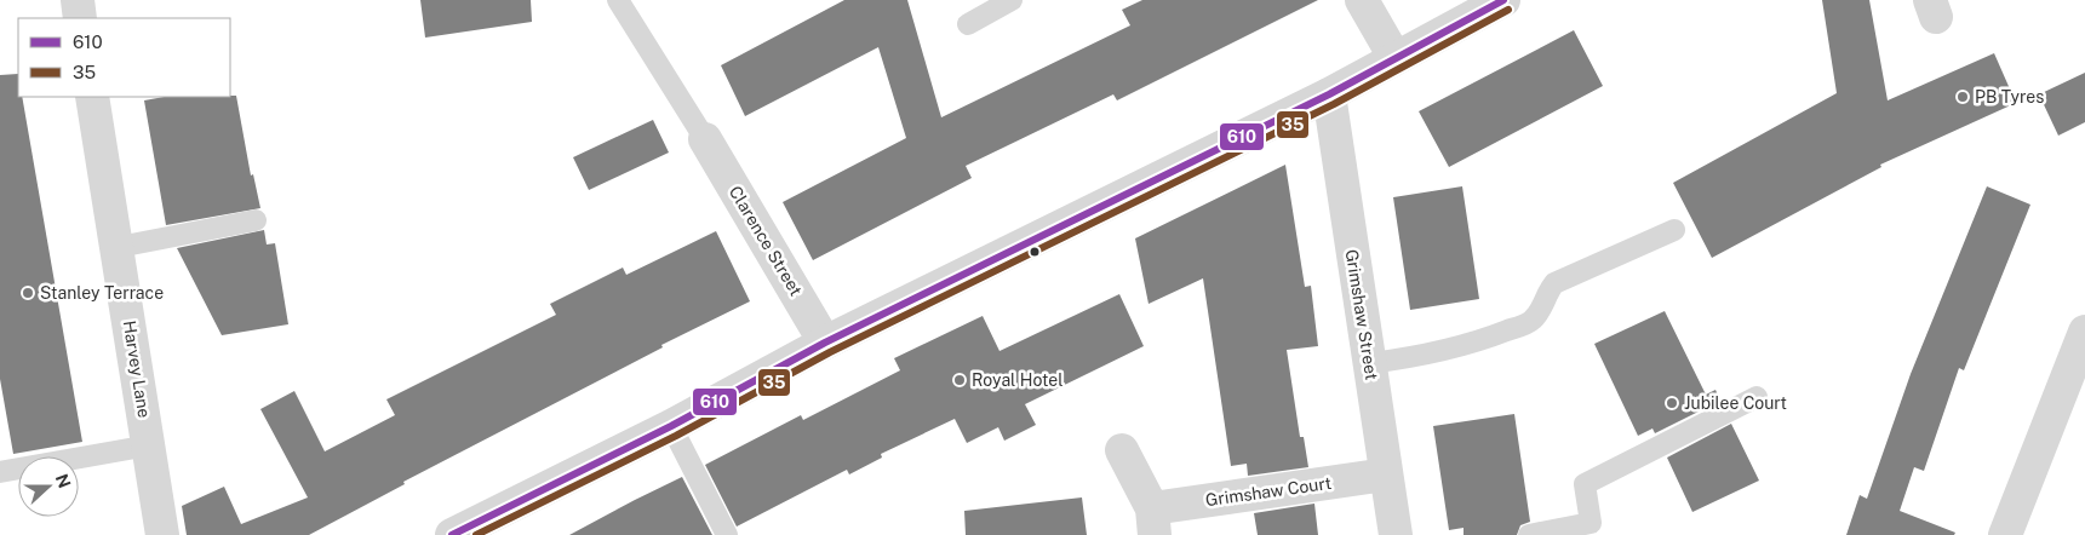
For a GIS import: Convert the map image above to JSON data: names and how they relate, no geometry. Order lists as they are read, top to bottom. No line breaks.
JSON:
{"streets":{"street":["Clarence Street","Grimshaw Street","Harvey Lane","Grimshaw Court"]},"crossings":[["Grimshaw Street","Grimshaw Court"]],"places":["PB Tyres","Stanley Terrace","Royal Hotel","Jubilee Court"],"lines":["transit line 610","transit line 35"],"legend":["610","35"],"north":"right"}
